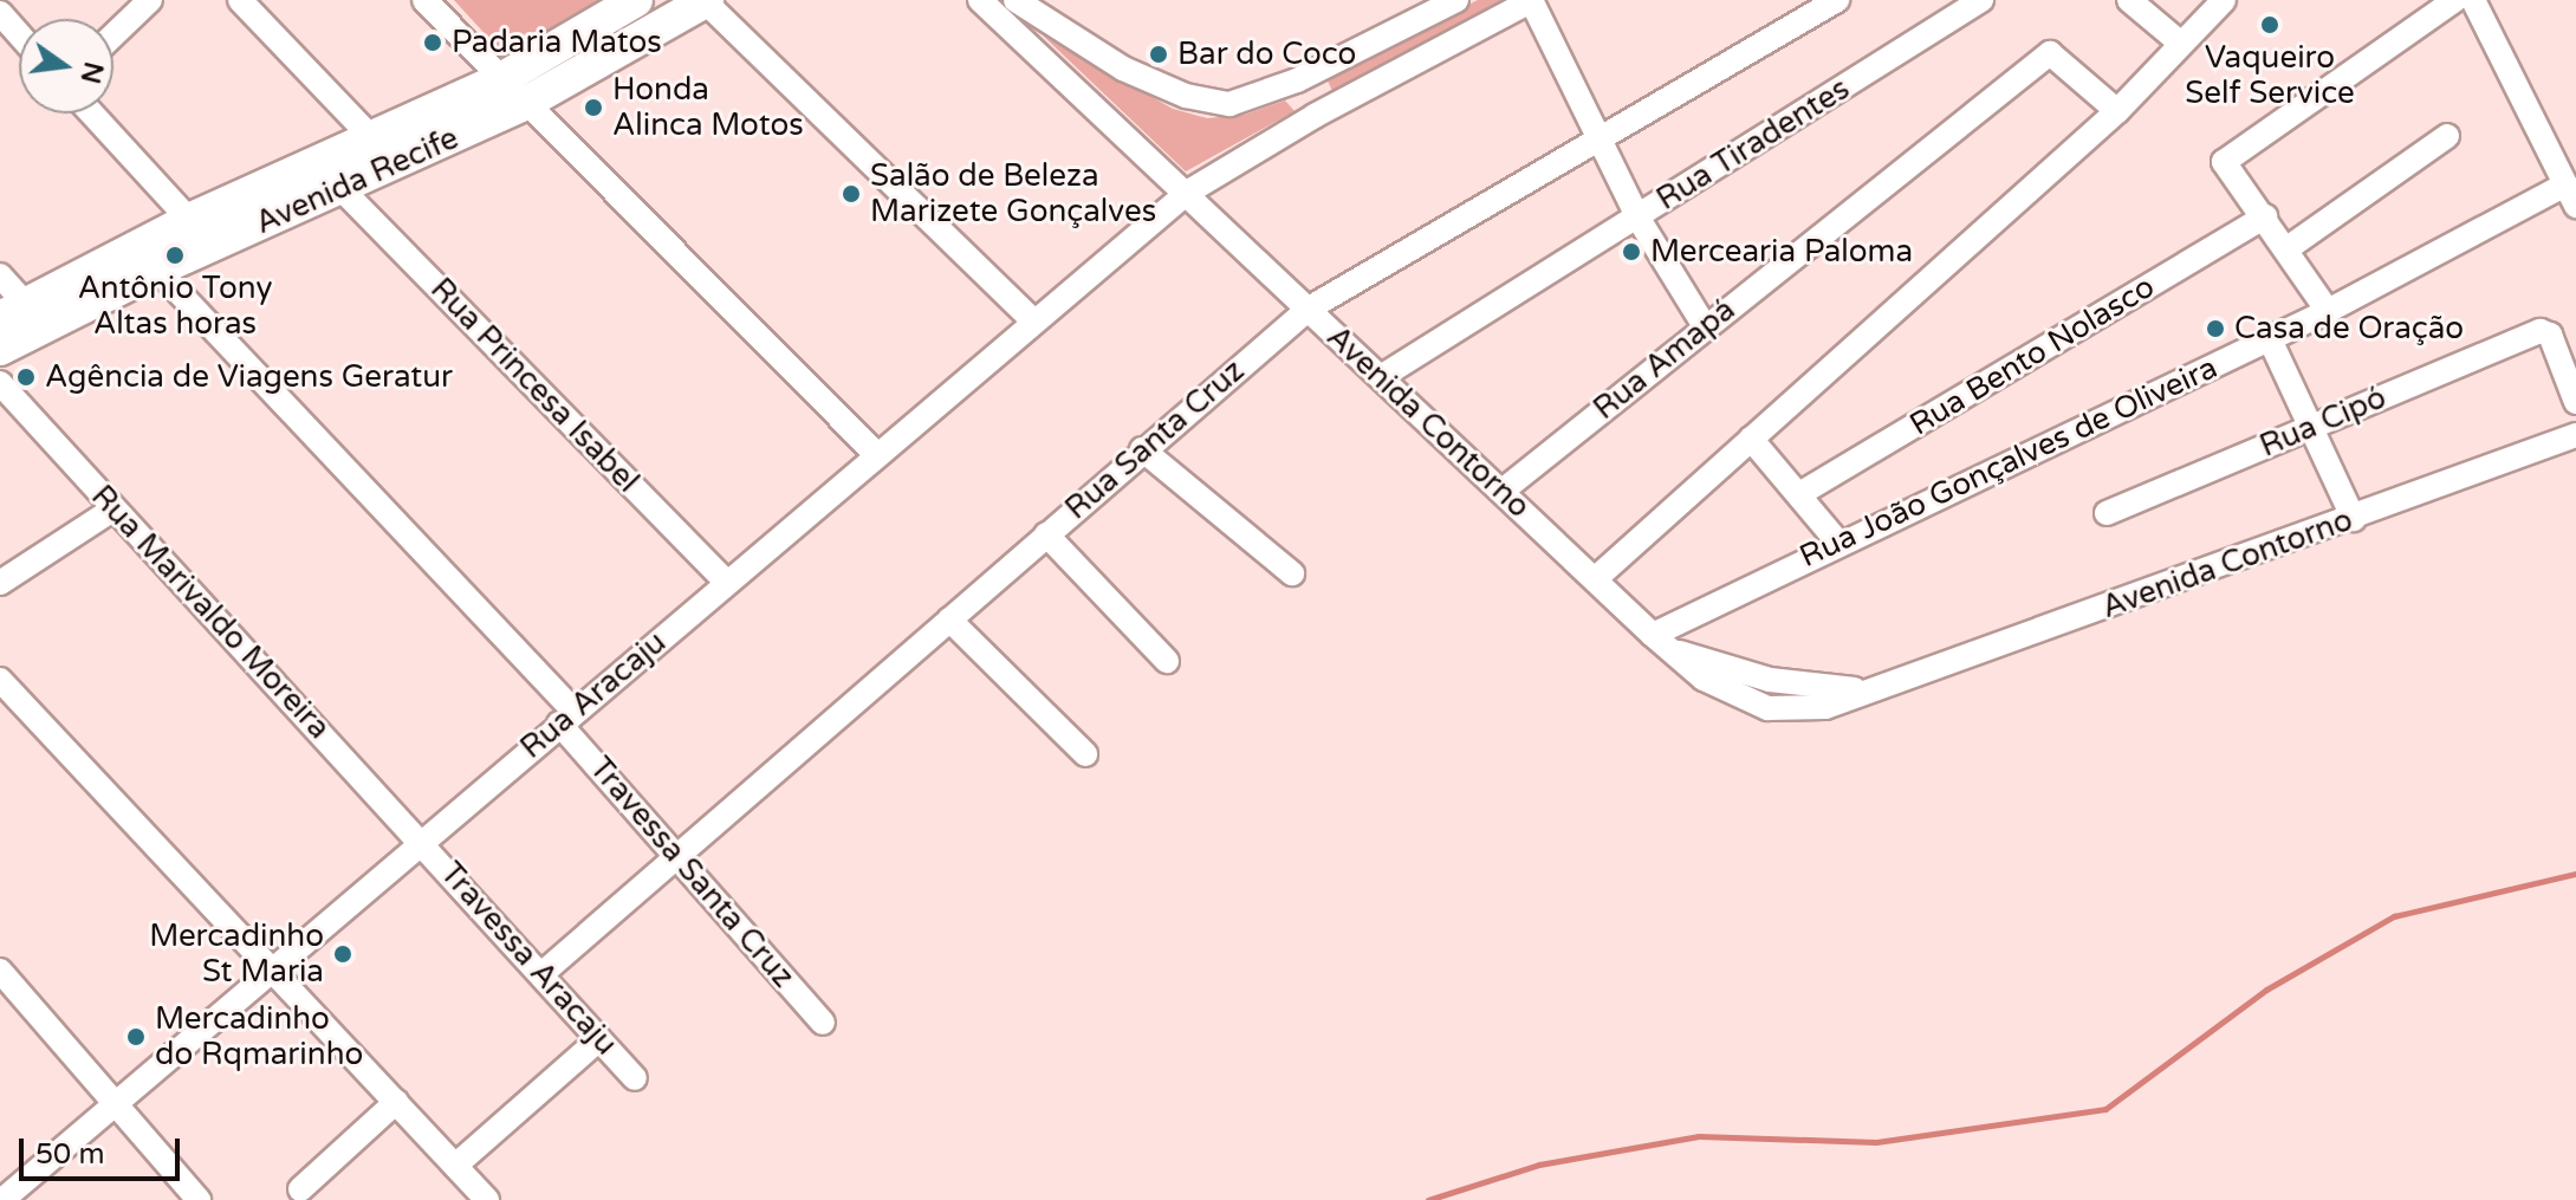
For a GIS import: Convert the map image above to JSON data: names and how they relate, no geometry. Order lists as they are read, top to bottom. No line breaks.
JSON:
{"streets":{"street":["Rua Tiradentes","Avenida Recife","Rua Bento Nolasco","Rua Amapá","Rua Princesa Isabel","Avenida Contorno","Rua Cipó","Rua Santa Cruz","Rua João Gonçalves de Oliveira","Rua Marivaldo Moreira","Rua Aracaju","Travessa Santa Cruz","Travessa Aracaju"]},"crossings":[["Rua Tiradentes","Avenida Contorno"],["Avenida Recife","Rua Princesa Isabel"],["Avenida Recife","Travessa Santa Cruz"],["Rua Amapá","Avenida Contorno"],["Rua Princesa Isabel","Rua Aracaju"],["Avenida Contorno","Rua Santa Cruz"],["Avenida Contorno","Rua João Gonçalves de Oliveira"],["Avenida Contorno","Rua Aracaju"],["Rua Santa Cruz","Travessa Santa Cruz"],["Rua Santa Cruz","Travessa Aracaju"],["Rua Marivaldo Moreira","Rua Aracaju"],["Rua Marivaldo Moreira","Travessa Aracaju"],["Rua Aracaju","Travessa Santa Cruz"],["Rua Aracaju","Travessa Aracaju"]],"places":["Vaqueiro Self Service","Padaria Matos","Bar do Coco","Honda Alinca Motos","Salão de Beleza Marizete Gonçalves","Mercearia Paloma","Antônio Tony Altas horas","Casa de Oração","Agência de Viagens Geratur","Mercadinho St Maria","Mercadinho do Rqmarinho"],"scale_bar":"50 m","north":"right"}
